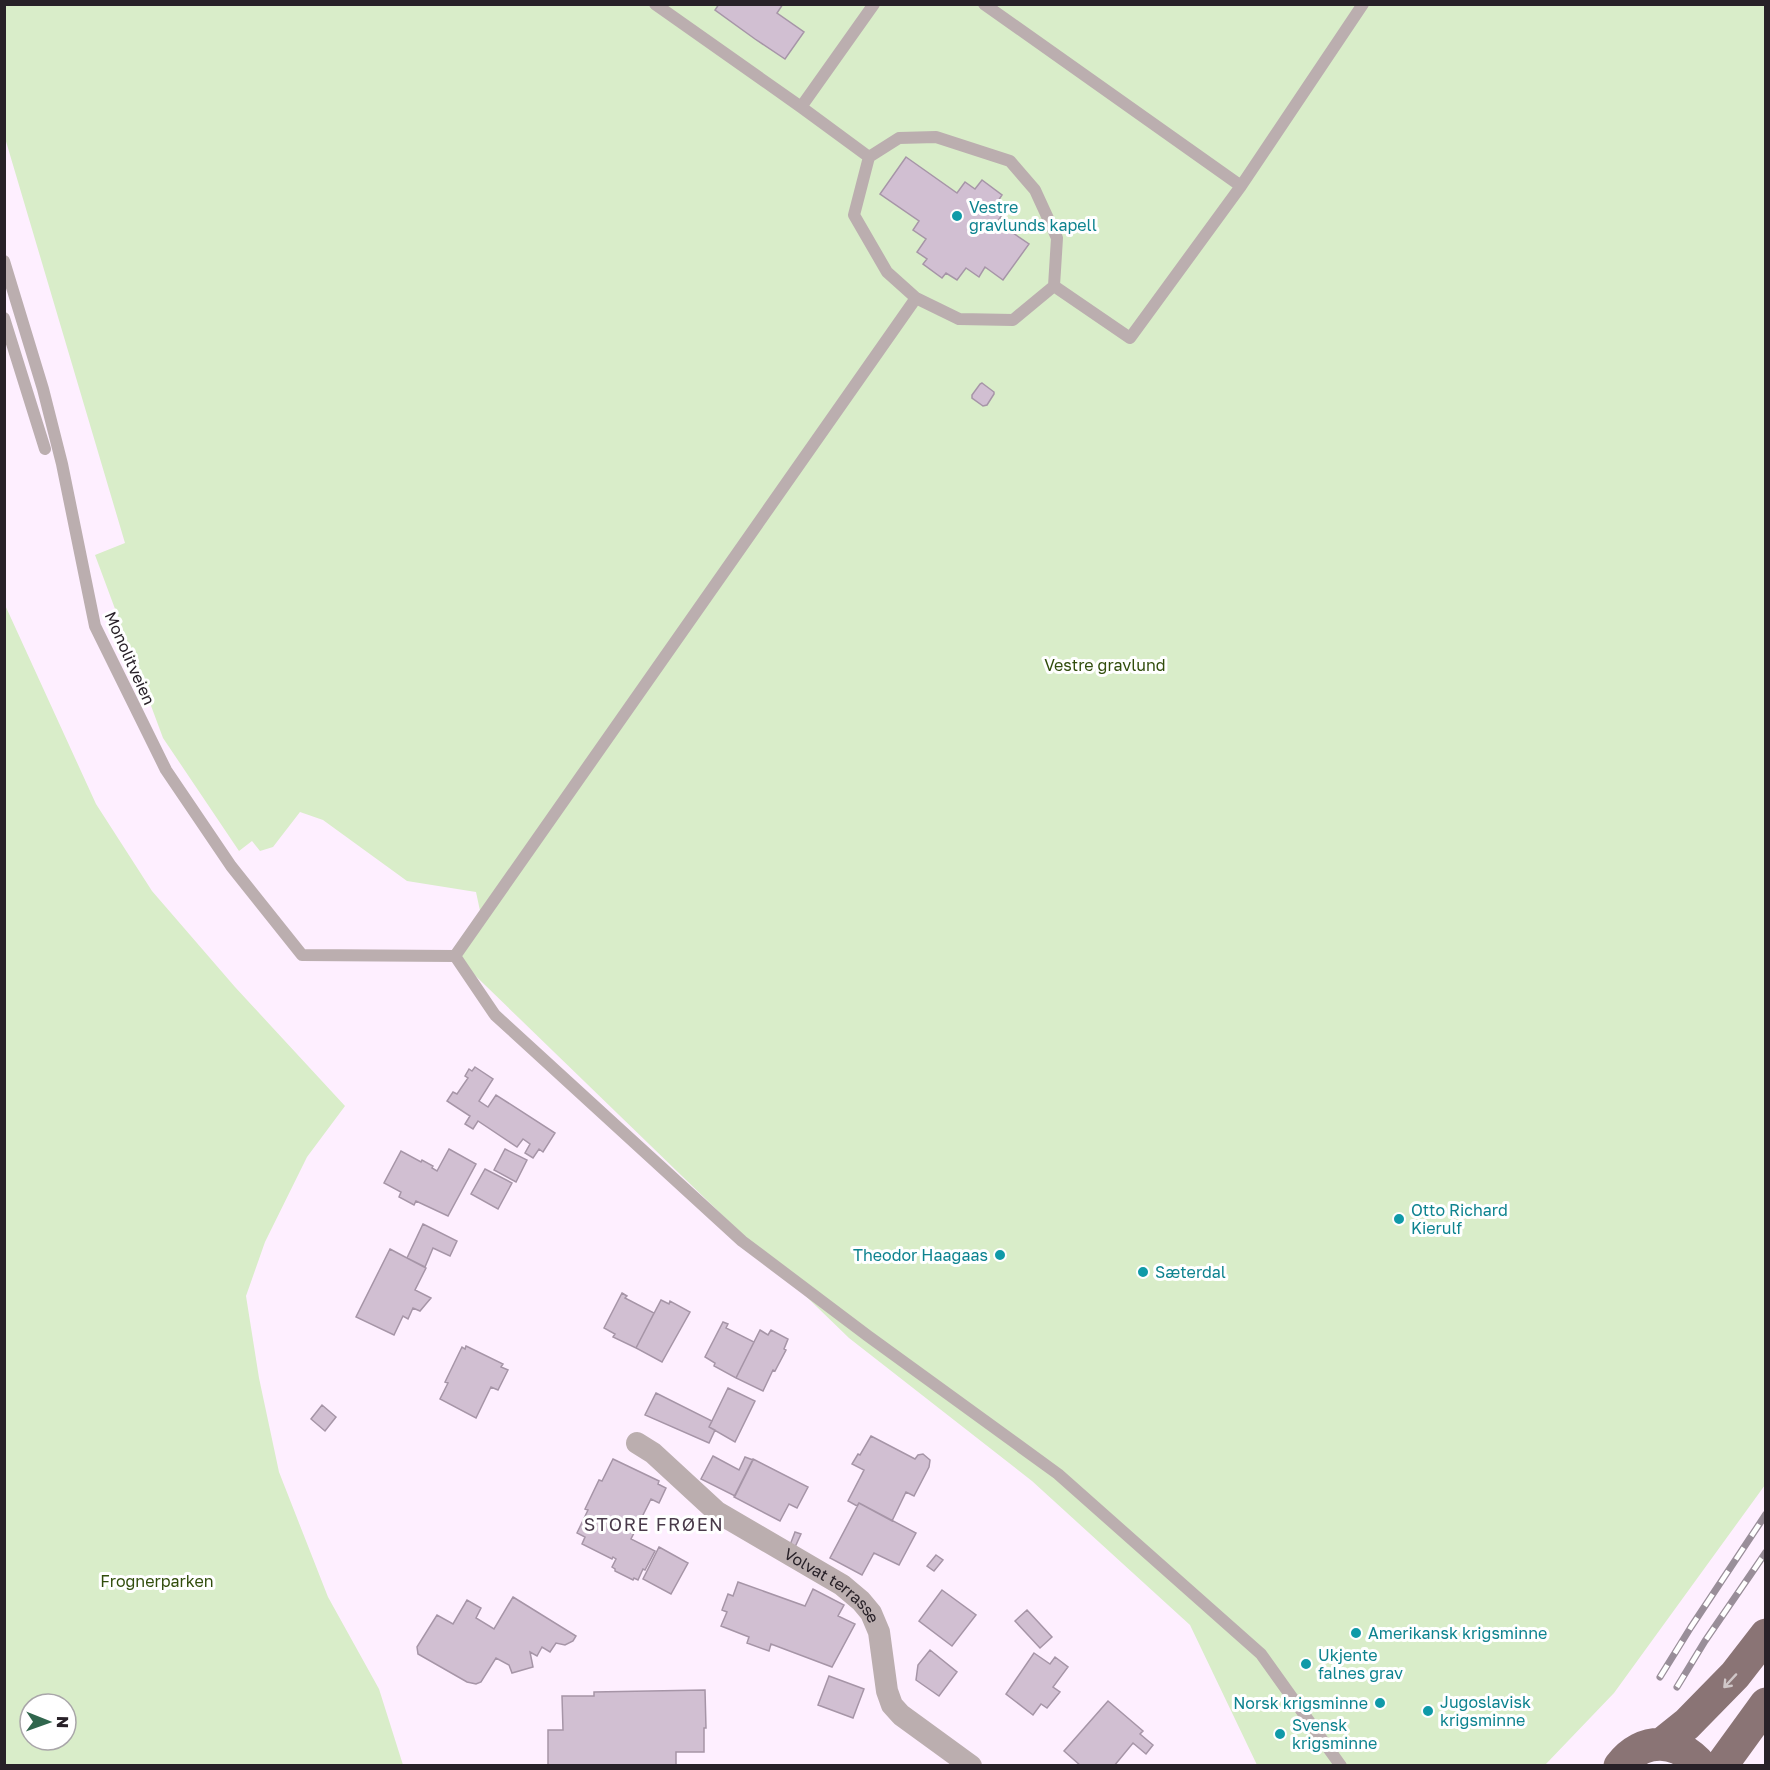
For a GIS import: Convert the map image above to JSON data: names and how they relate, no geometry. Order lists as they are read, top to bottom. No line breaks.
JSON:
{"streets":{"street":["Volvat terrasse"],"lane":["Monolitveien"]},"districts":["STORE FRØEN"],"parks":["Vestre gravlund","Frognerparken"],"places":["Vestre gravlunds kapell","Otto Richard Kierulf","Theodor Haagaas","Sæterdal","Amerikansk krigsminne","Ukjente falnes grav","Norsk krigsminne","Jugoslavisk krigsminne","Svensk krigsminne"],"north":"right"}
